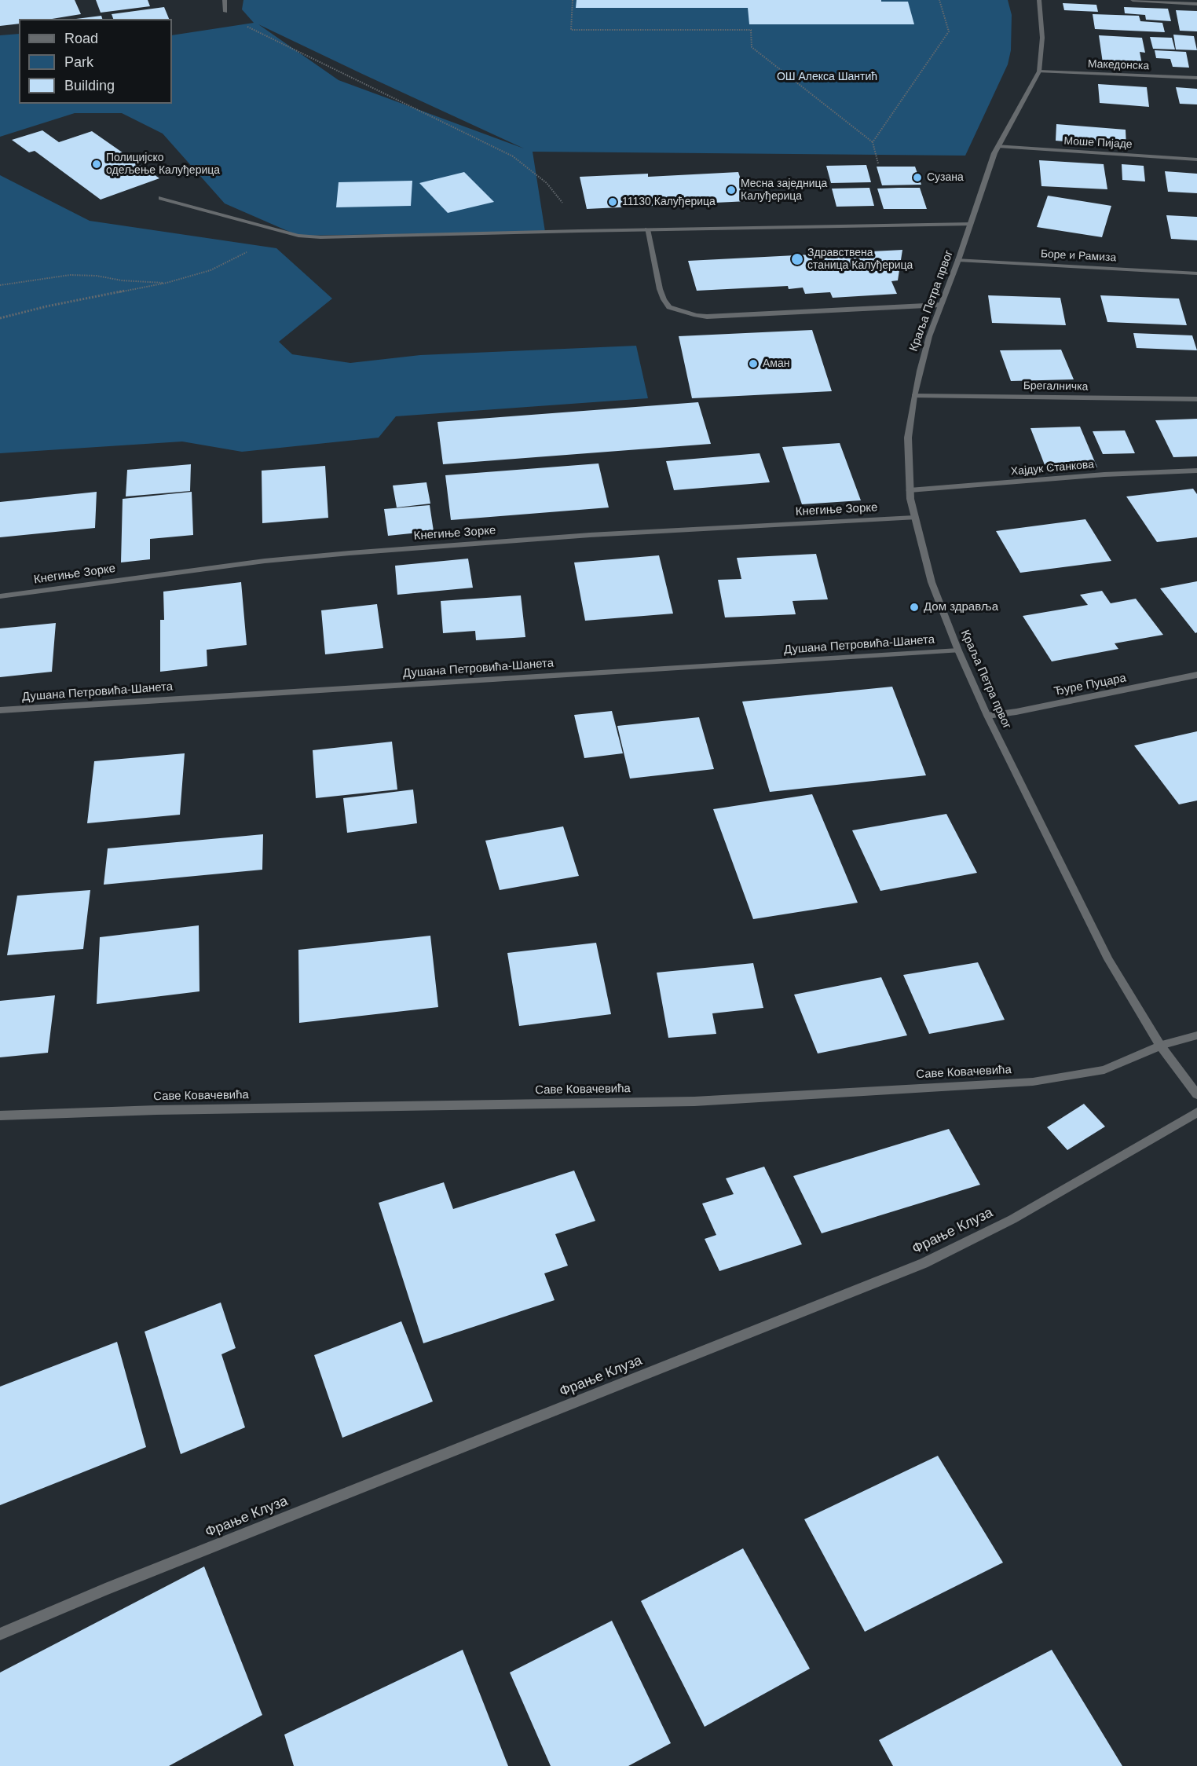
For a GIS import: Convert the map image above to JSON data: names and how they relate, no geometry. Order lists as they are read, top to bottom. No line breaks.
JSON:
{"streets":{"street":["Македонска","Моше Пијаде","Боре и Рамиза","Краља Петра првог","Брегалничка","Хајдук Станкова","Кнегиње Зорке","Душана Петровића-Шанета","Ђуре Пуцара","Саве Ковачевића","Фрање Клуза"]},"crossings":[["Македонска","Краља Петра првог"],["Моше Пијаде","Краља Петра првог"],["Боре и Рамиза","Краља Петра првог"],["Краља Петра првог","Брегалничка"],["Краља Петра првог","Хајдук Станкова"],["Краља Петра првог","Кнегиње Зорке"],["Краља Петра првог","Душана Петровића-Шанета"],["Краља Петра првог","Ђуре Пуцара"],["Краља Петра првог","Саве Ковачевића"]],"parks":["ОШ Алекса Шантић"],"places":["Полицијско одељење Калуђерица","Сузана","Месна заједница Калуђерица","11130 Калуђерица","Здравствена станица Калуђерица","Аман","Дом здравља"],"legend":["Road","Park","Building"]}
